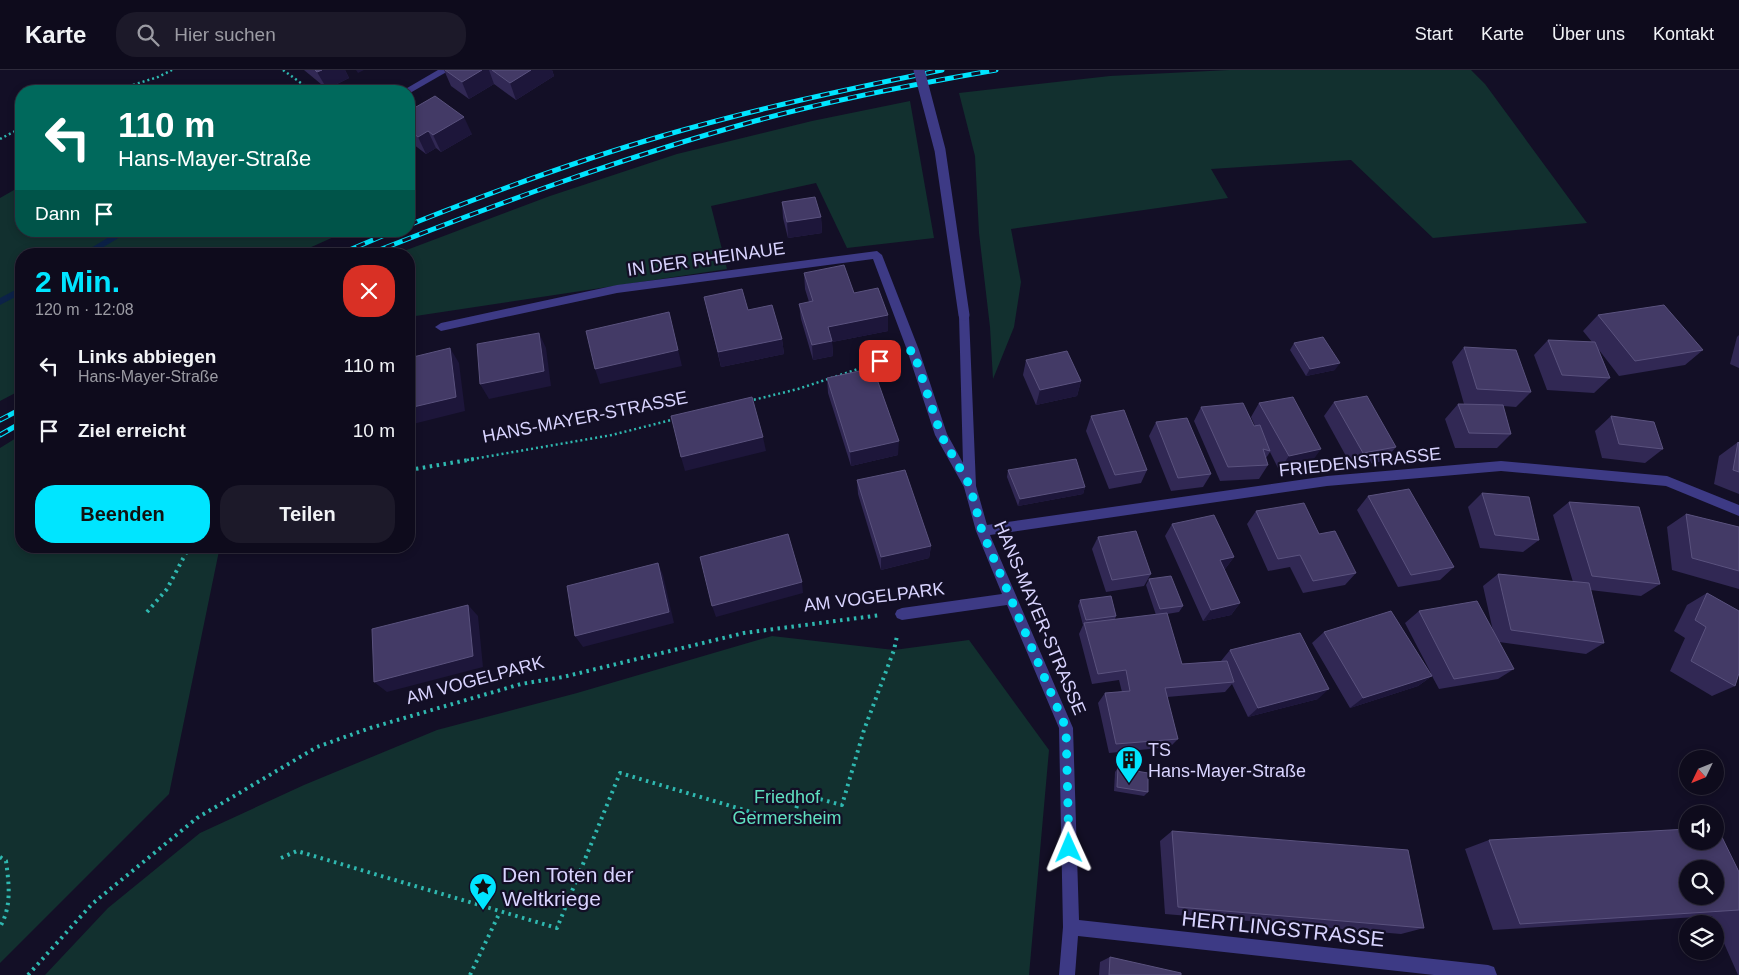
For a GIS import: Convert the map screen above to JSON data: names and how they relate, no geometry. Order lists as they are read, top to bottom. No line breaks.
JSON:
{"streets":{"street":["IN DER RHEINAUE","HANS-MAYER-STRASSE","FRIEDENSTRASSE","AM VOGELPARK","HERTLINGSTRASSE"]},"crossings":[["IN DER RHEINAUE","HANS-MAYER-STRASSE"],["HANS-MAYER-STRASSE","FRIEDENSTRASSE"],["HANS-MAYER-STRASSE","AM VOGELPARK"],["HANS-MAYER-STRASSE","HERTLINGSTRASSE"]],"parks":["Friedhof Germersheim"],"places":{"building":["TS Hans-Mayer-Straße"],"place":["Den Toten der Weltkriege"]},"north":"bottom left","page":{"header":"Karte","search":"Hier suchen","nav":["Start","Karte","Über uns","Kontakt"],"turn":["110 m","Hans-Mayer-Straße"],"then":"Dann","heading":["2 Min.","120 m · 12:08"],"list":[{"name":"Links abbiegen","note":"Hans-Mayer-Straße","value":"110 m"},{"name":"Ziel erreicht","value":"10 m"}],"buttons":["Beenden","Teilen"]}}
